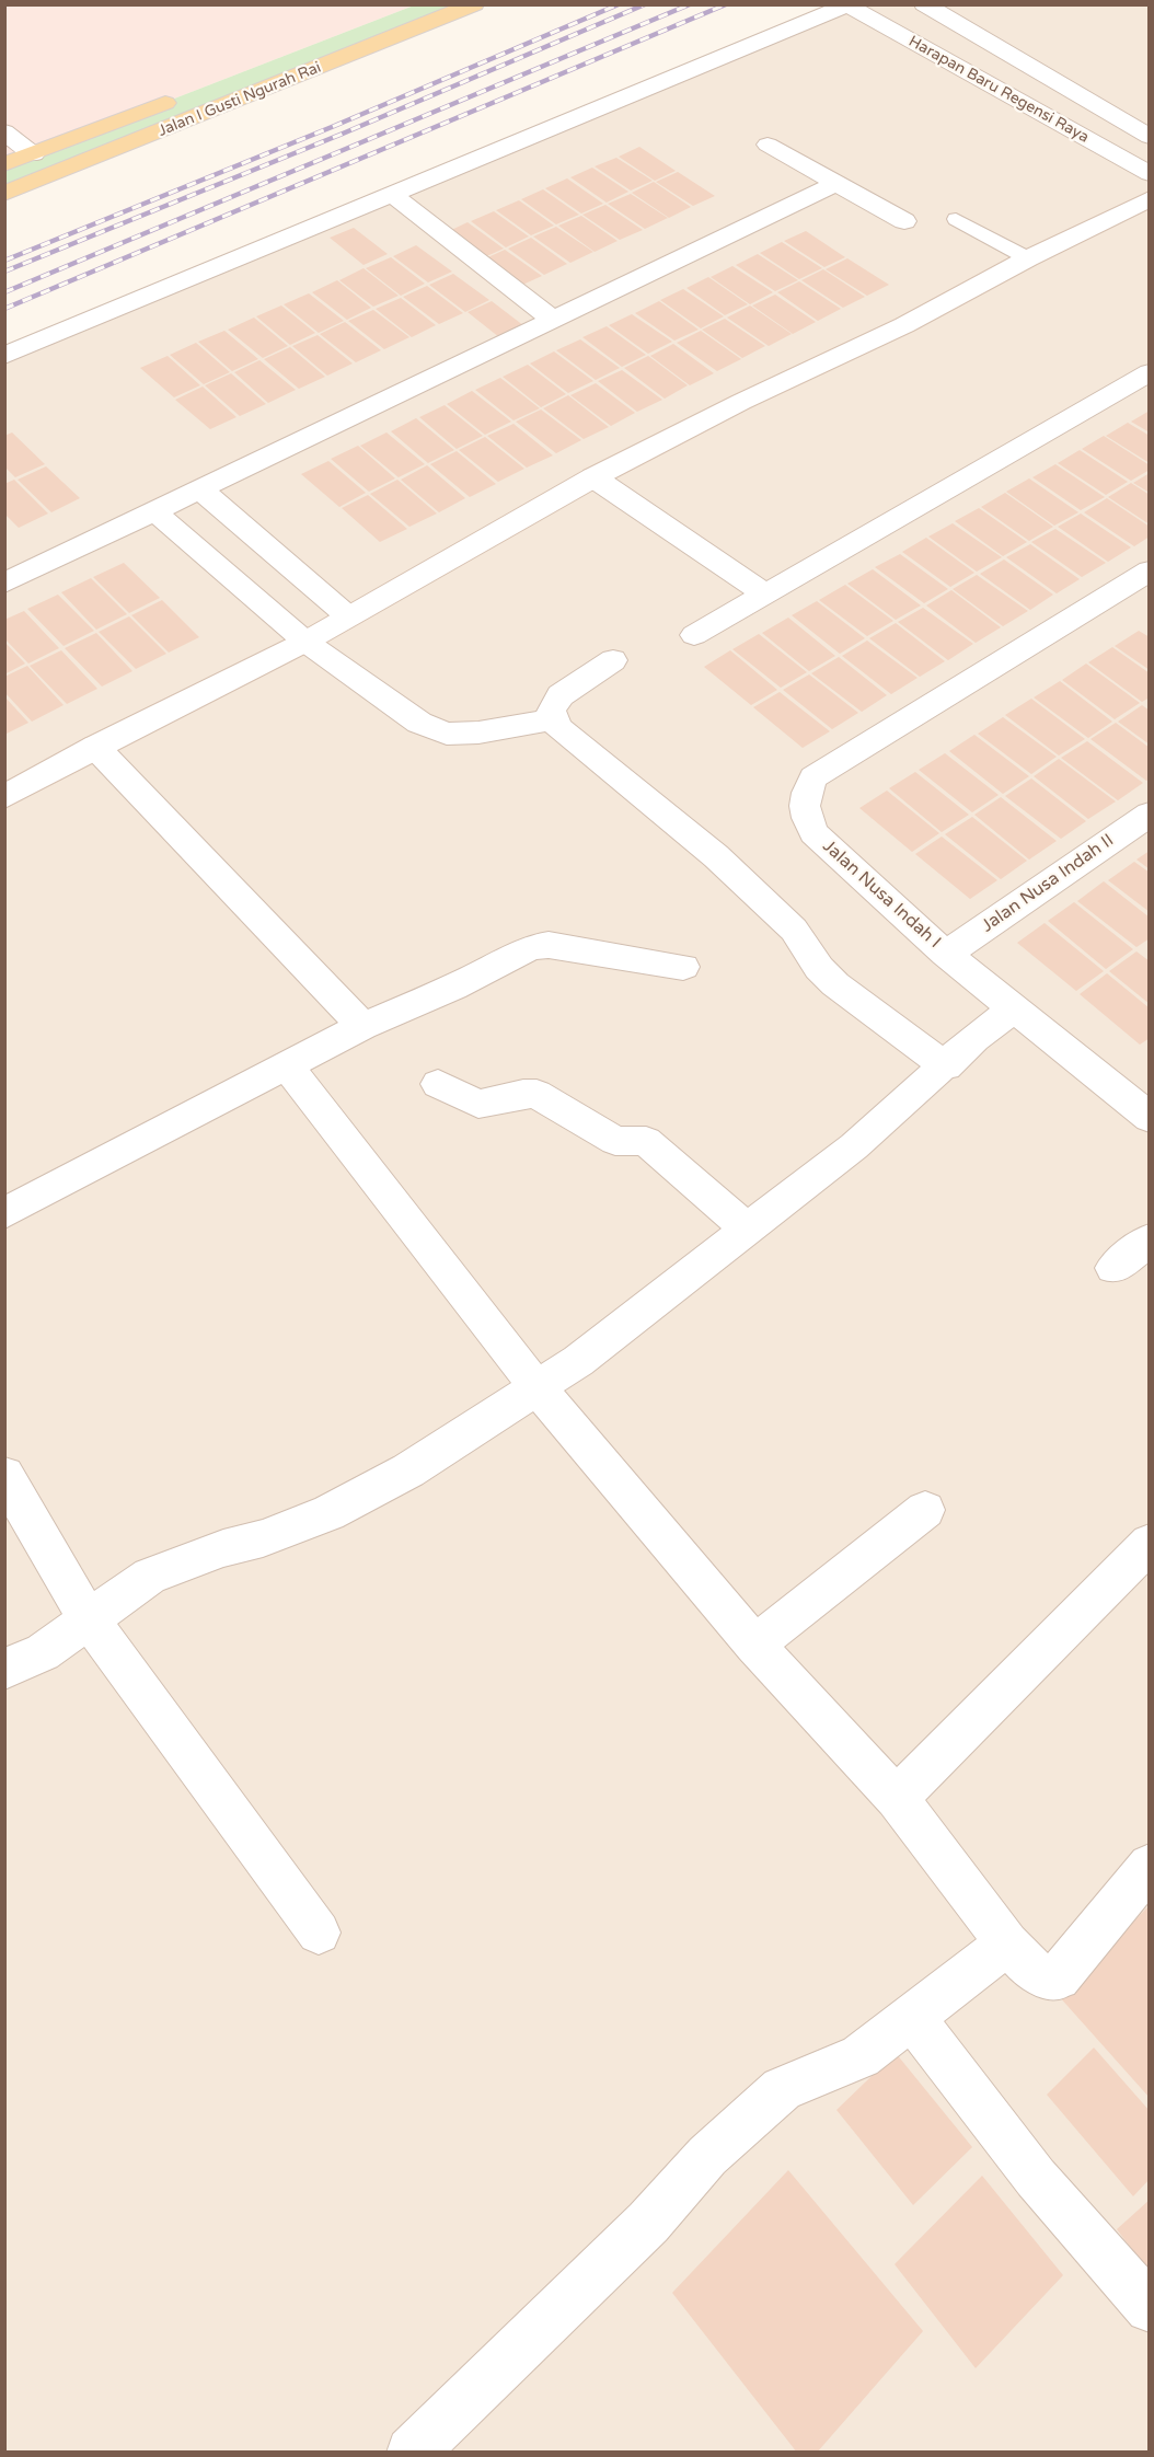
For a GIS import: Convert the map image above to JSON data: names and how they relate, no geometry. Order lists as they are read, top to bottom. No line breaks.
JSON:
{"streets":{"main road":["Jalan I Gusti Ngurah Rai"],"street":["Harapan Baru Regensi Raya","Jalan Nusa Indah II","Jalan Nusa Indah I"]},"crossings":[["Jalan Nusa Indah II","Jalan Nusa Indah I"]]}
